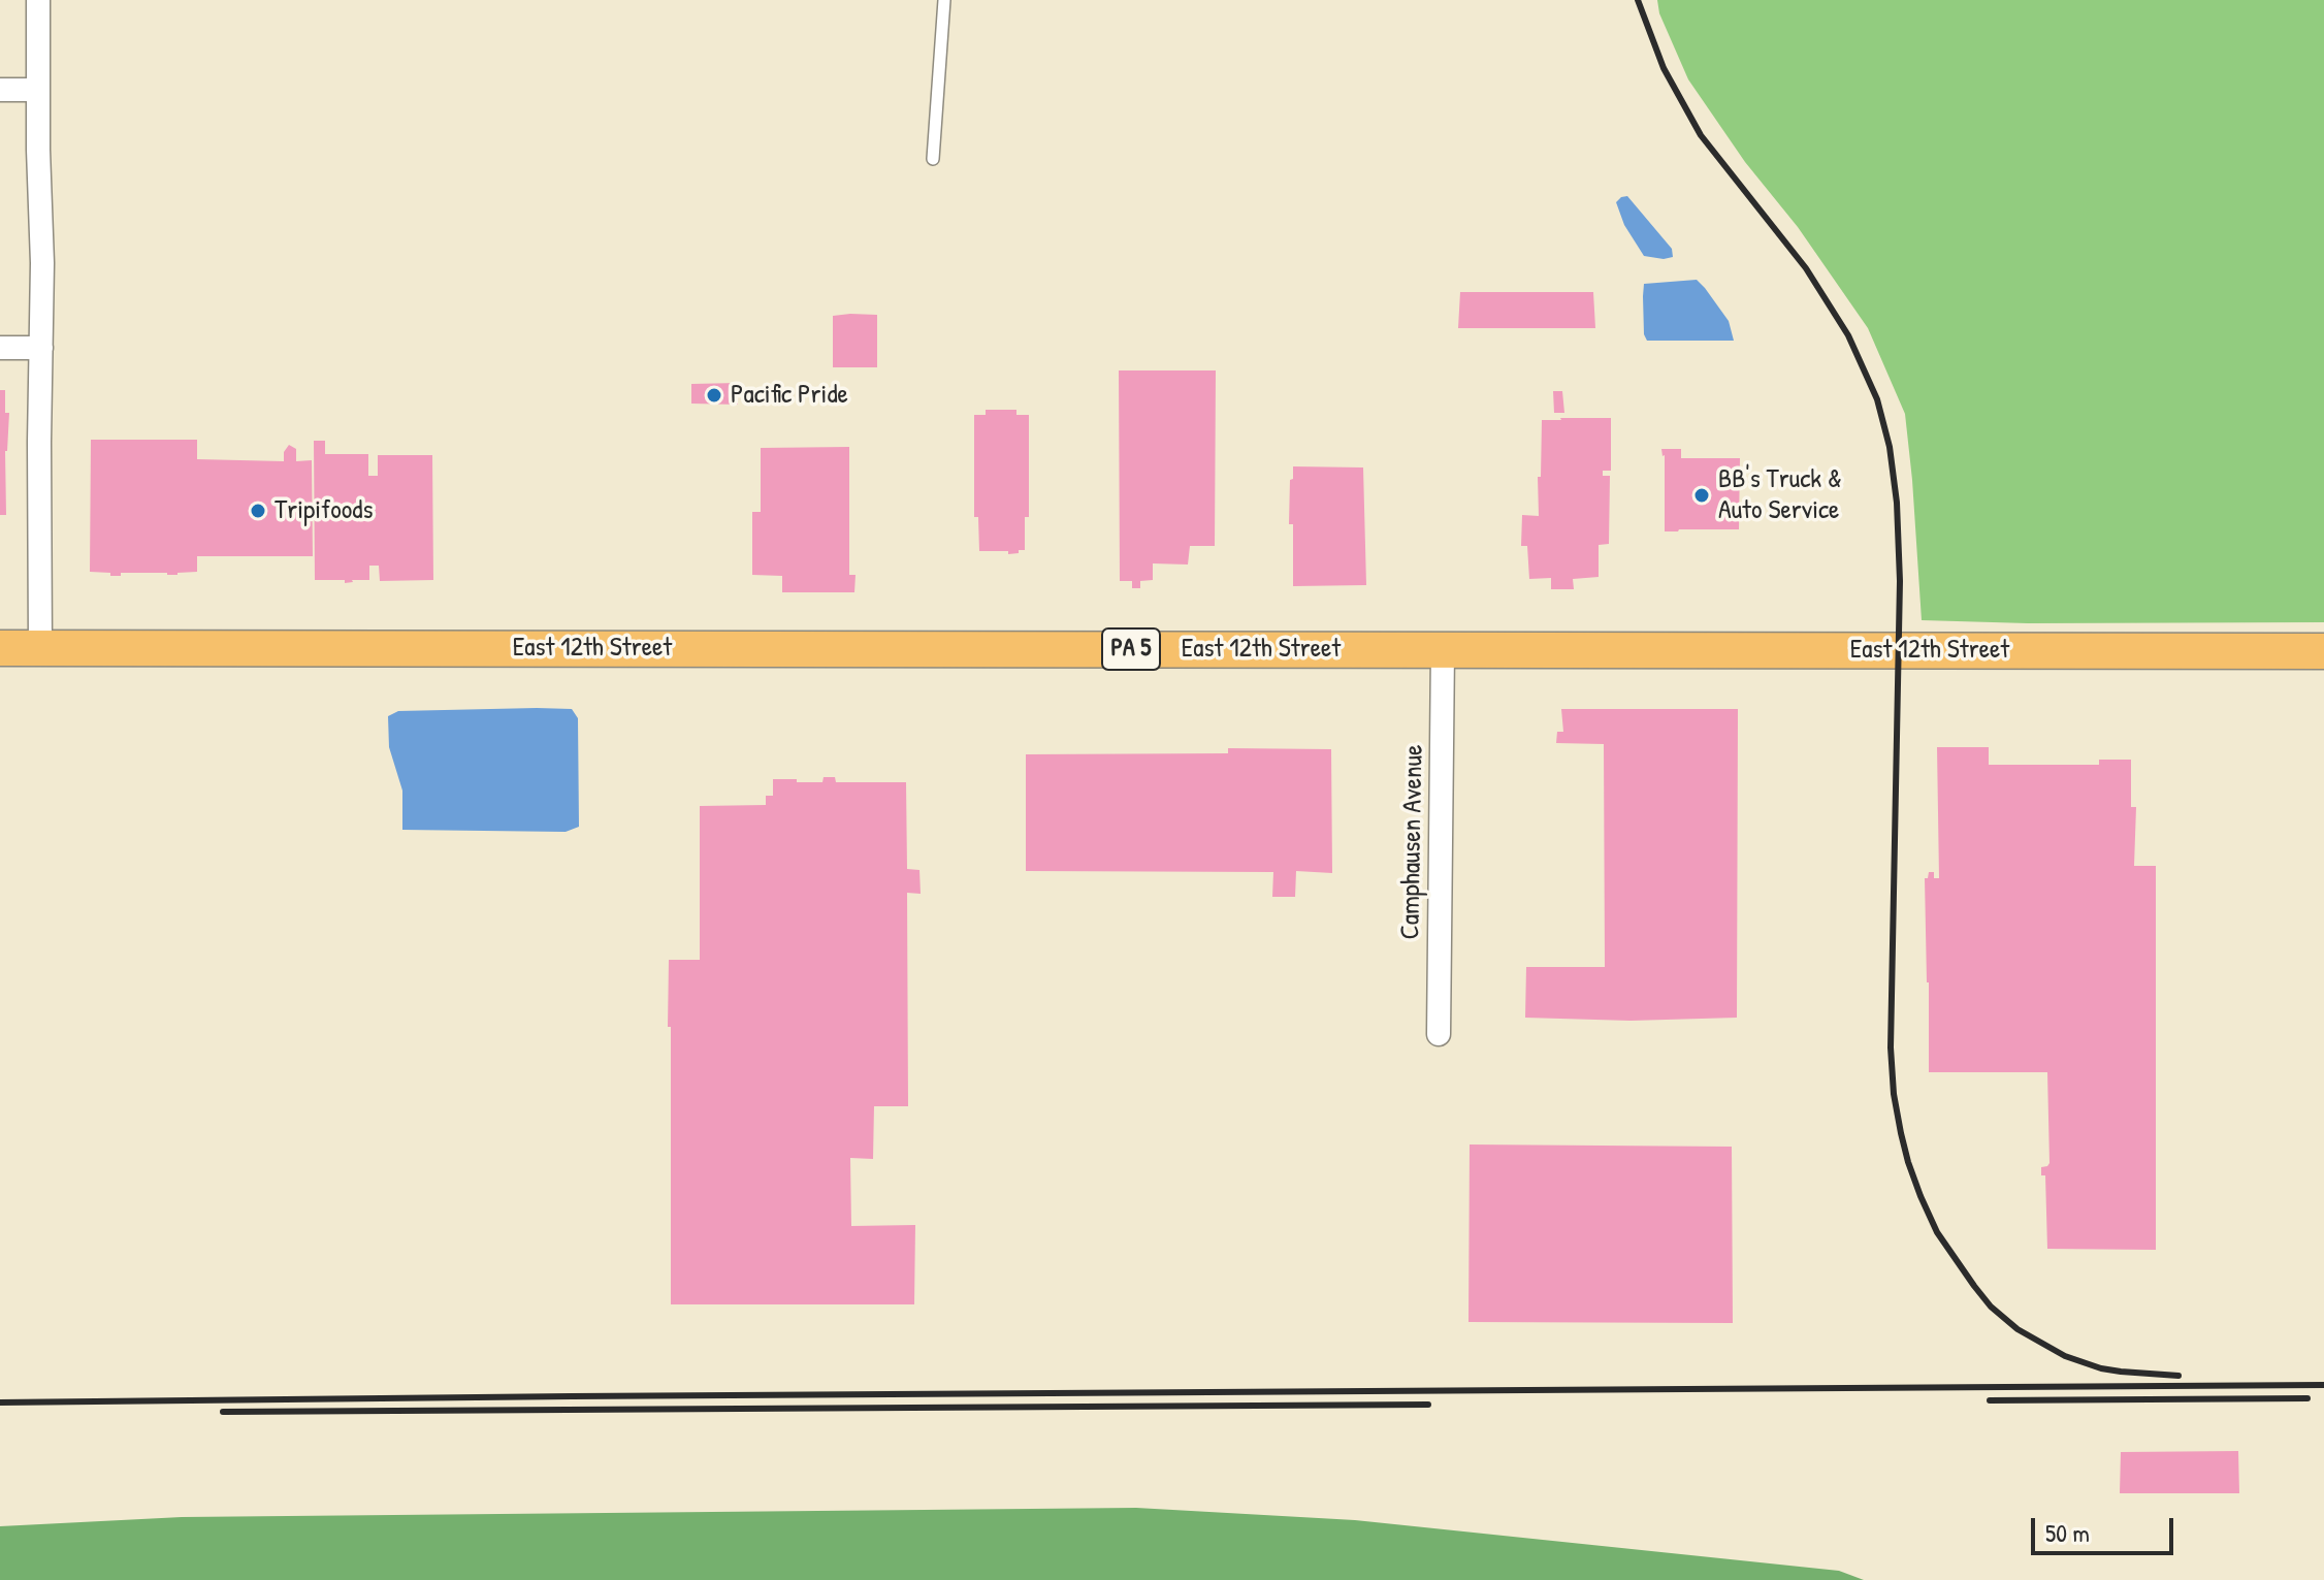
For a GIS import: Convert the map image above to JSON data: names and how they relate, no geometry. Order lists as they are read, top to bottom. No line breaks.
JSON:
{"streets":{"main road":["East 12th Street","PA 5"],"street":["Camphausen Avenue"]},"crossings":[["East 12th Street","Camphausen Avenue"]],"places":["Pacific Pride","BB's Truck & Auto Service","Tripifoods"],"scale_bar":"50 m"}
